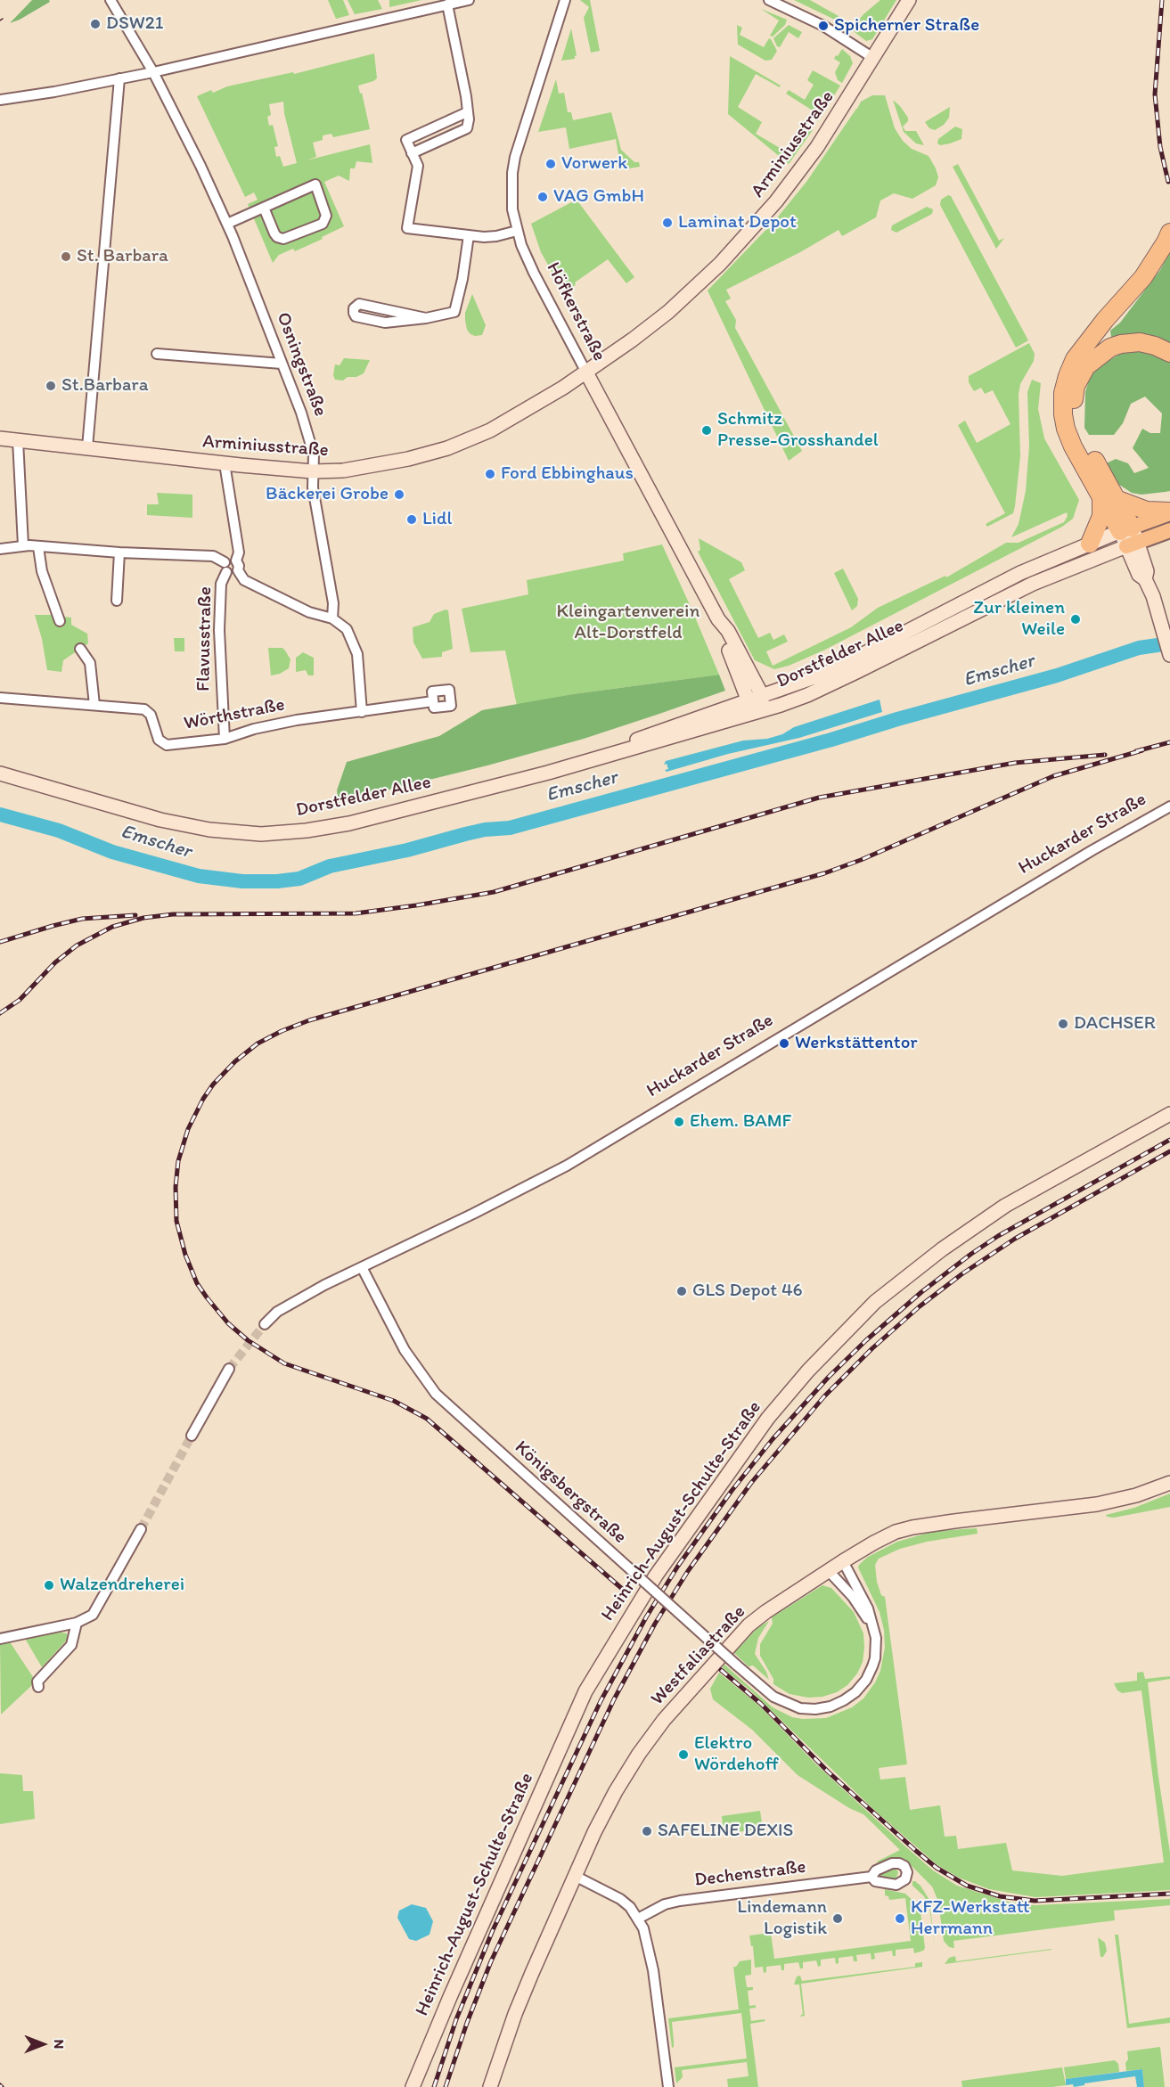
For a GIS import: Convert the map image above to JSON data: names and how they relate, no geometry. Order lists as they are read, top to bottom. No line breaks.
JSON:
{"streets":{"main road":["Arminiusstraße","Höfkerstraße","Dorstfelder Allee","Heinrich-August-Schulte-Straße","Westfaliastraße"],"street":["Osningstraße","Flavusstraße","Wörthstraße","Huckarder Straße","Königsbergstraße","Dechenstraße"]},"crossings":[["Arminiusstraße","Höfkerstraße"],["Arminiusstraße","Osningstraße"],["Höfkerstraße","Dorstfelder Allee"],["Flavusstraße","Wörthstraße"],["Huckarder Straße","Königsbergstraße"],["Königsbergstraße","Westfaliastraße"]],"water":["Emscher"],"parks":["Kleingartenverein Alt-Dorstfeld"],"places":["DSW21","Spicherner Straße","Vorwerk","VAG GmbH","Laminat Depot","St. Barbara","St.Barbara","Schmitz Presse-Grosshandel","Ford Ebbinghaus","Bäckerei Grobe","Lidl","Zur kleinen Weile","DACHSER","Werkstättentor","Ehem. BAMF","GLS Depot 46","Walzendreherei","Elektro Wördehoff","SAFELINE DEXIS","Lindemann Logistik","KFZ-Werkstatt Herrmann"],"north":"right"}
